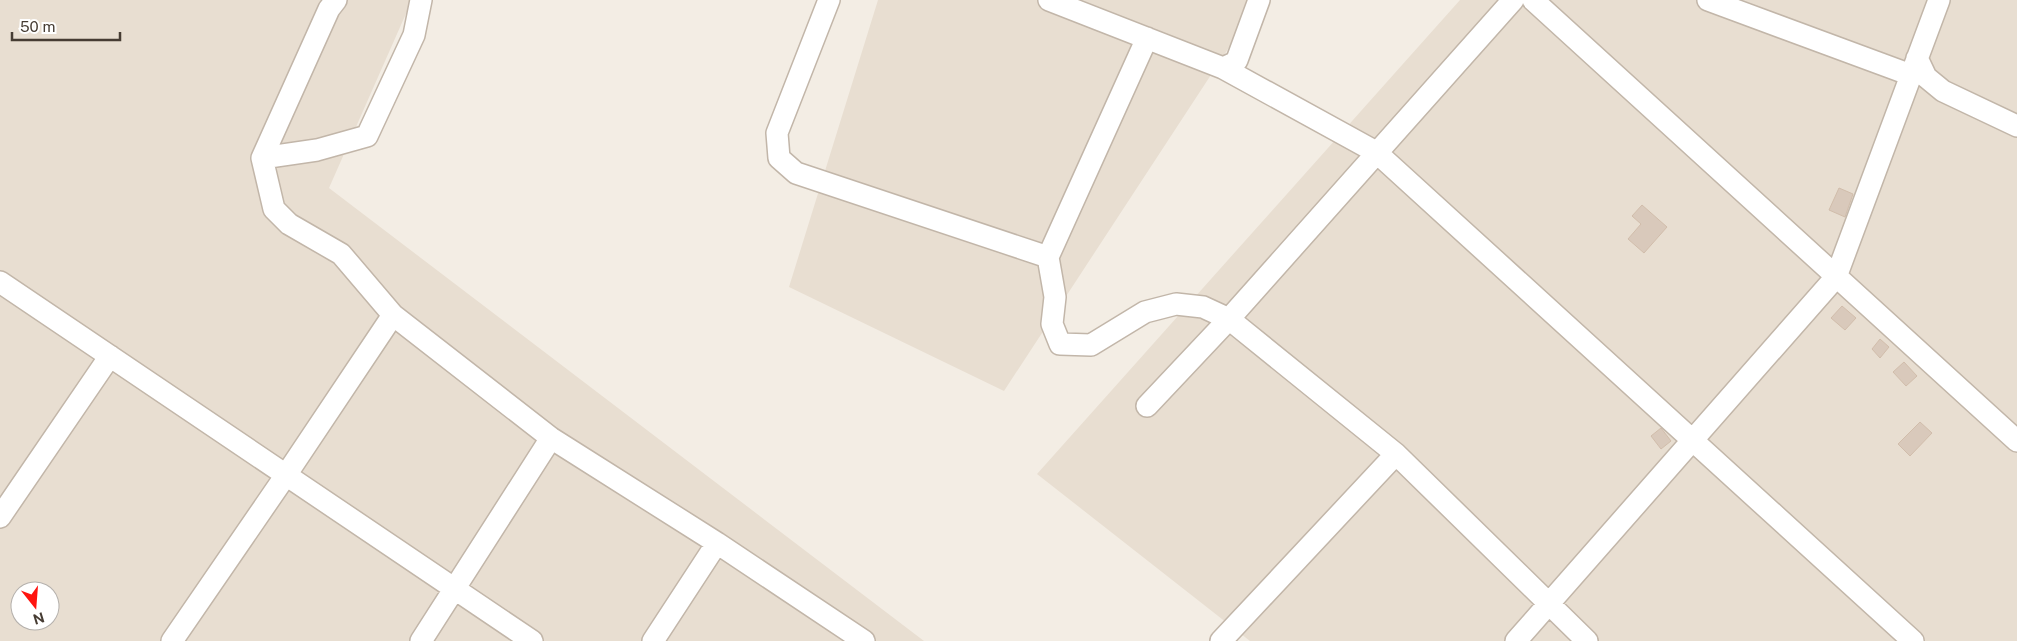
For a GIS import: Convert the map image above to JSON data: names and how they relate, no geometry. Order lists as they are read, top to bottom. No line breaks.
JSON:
{"scale_bar":"50 m","north":"bottom"}
